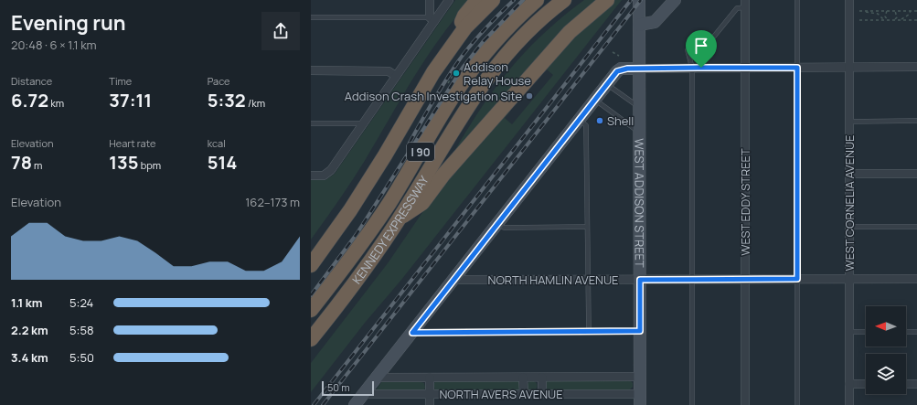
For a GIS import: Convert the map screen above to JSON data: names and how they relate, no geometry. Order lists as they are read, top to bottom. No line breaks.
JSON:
{"streets":{"highway":["I 90","KENNEDY EXPRESSWAY"],"street":["WEST ADDISON STREET","WEST EDDY STREET","WEST CORNELIA AVENUE","NORTH HAMLIN AVENUE","NORTH AVERS AVENUE"]},"crossings":[["WEST ADDISON STREET","NORTH HAMLIN AVENUE"],["WEST ADDISON STREET","NORTH AVERS AVENUE"],["WEST EDDY STREET","NORTH HAMLIN AVENUE"],["WEST CORNELIA AVENUE","NORTH HAMLIN AVENUE"]],"places":["Addison Relay House","Addison Crash Investigation Site","Shell"],"scale_bar":"50 m","north":"left","page":{"heading":["Evening run","20:48 · 6 × 1.1 km"],"stats":[["Distance","6.72 km"],["Time","37:11"],["Pace","5:32 /km"],["Elevation","78 m"],["Heart rate","135 bpm"],["kcal","514"]],"chart":["Elevation","162–173 m"],"list":[{"name":"1.1 km","note":"5:24"},{"name":"2.2 km","note":"5:58"},{"name":"3.4 km","note":"5:50"}],"scale":"50 m"}}
